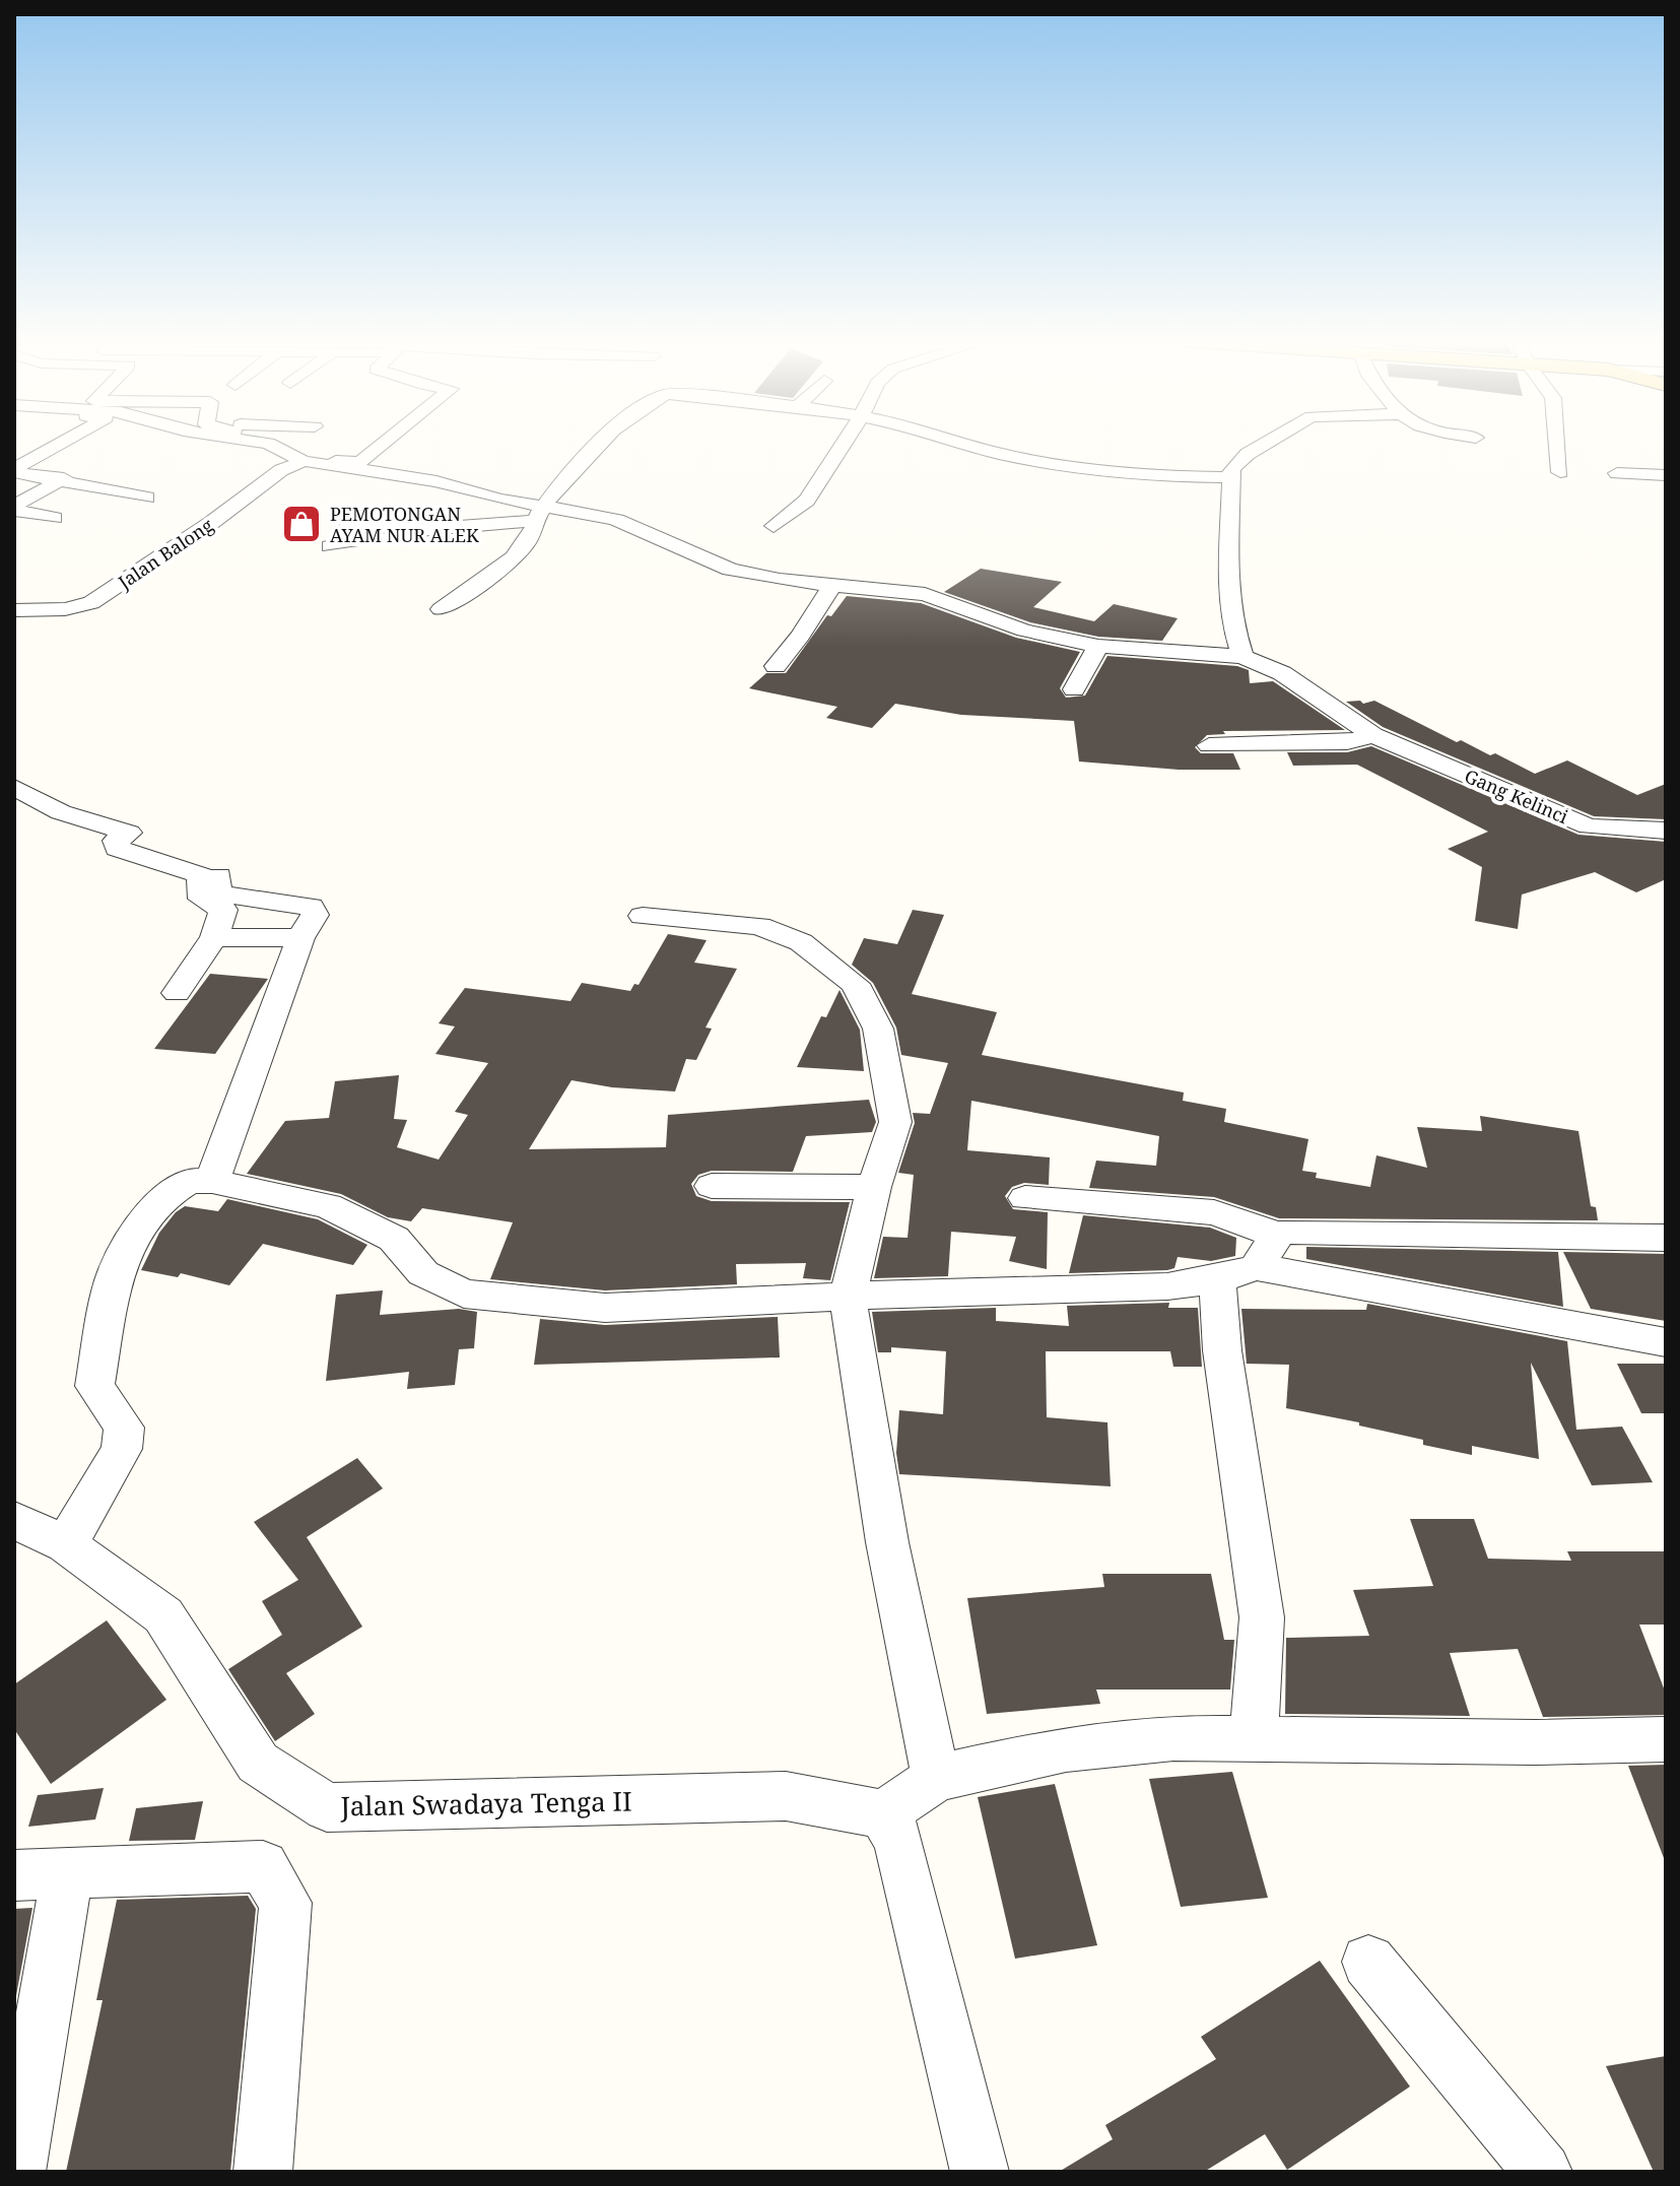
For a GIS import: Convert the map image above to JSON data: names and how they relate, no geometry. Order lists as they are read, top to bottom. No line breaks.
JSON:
{"streets":{"street":["Jalan Balong","Gang Kelinci","Jalan Swadaya Tenga II"]},"places":{"shop":["PEMOTONGAN AYAM NUR ALEK"]}}
